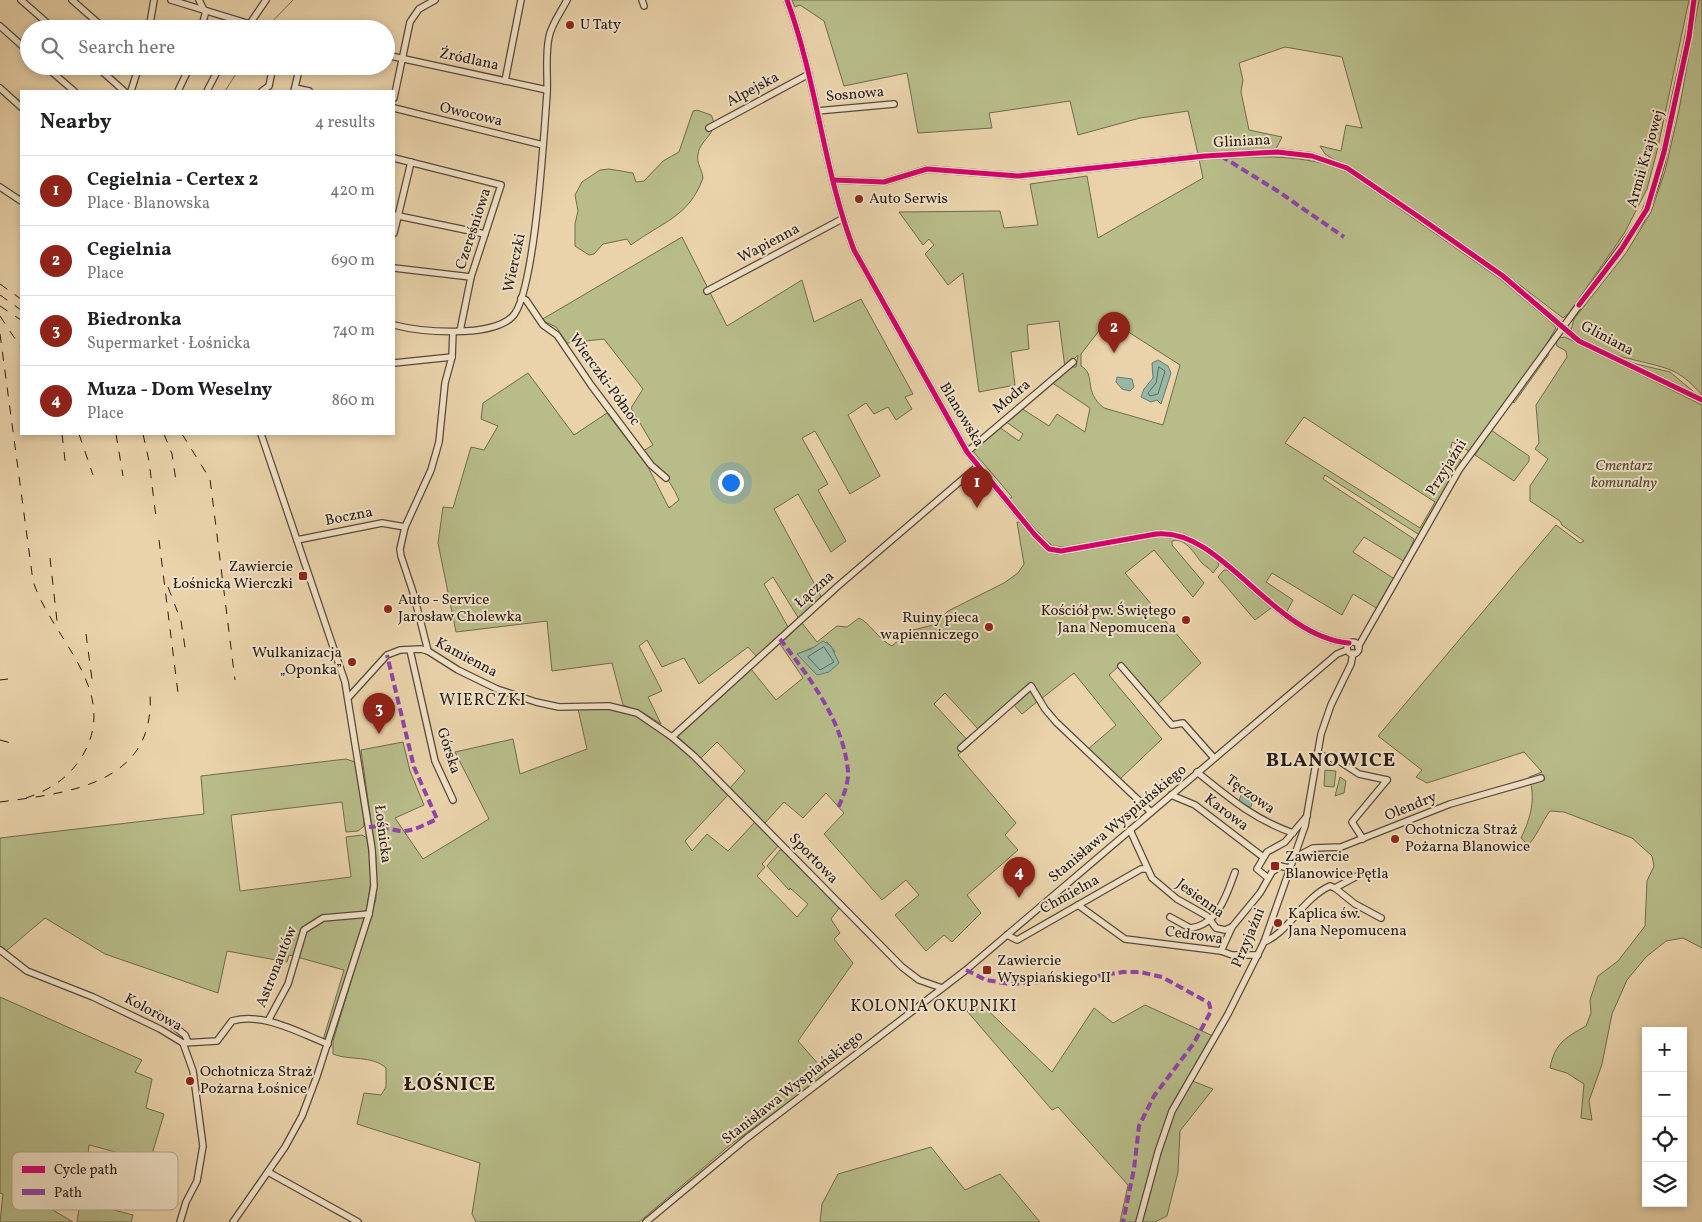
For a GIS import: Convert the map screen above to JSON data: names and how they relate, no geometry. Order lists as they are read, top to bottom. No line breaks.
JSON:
{"streets":{"street":["Źródlana","Alpejska","Sosnowa","Owocowa","Gliniana","Armii Krajowej","Czereśniowa","Wapienna","Wierczki","Wierczki-Północ","Modra","Blanowska","Przyjaźni","Boczna","Łączna","Kamienna","Górska","Tęczowa","Olendry","Karowa","Stanisława Wyspiańskiego","Łośnicka","Sportowa","Chmielna","Jesienna","Cedrowa","Astronautów","Kolorowa"]},"crossings":[["Źródlana","Wierczki"],["Alpejska","Blanowska"],["Sosnowa","Blanowska"],["Owocowa","Wierczki"],["Gliniana","Armii Krajowej"],["Gliniana","Blanowska"],["Gliniana","Przyjaźni"],["Armii Krajowej","Przyjaźni"],["Czereśniowa","Wierczki"],["Czereśniowa","Boczna"],["Czereśniowa","Kamienna"],["Wapienna","Blanowska"],["Wierczki","Wierczki-Północ"],["Modra","Blanowska"],["Blanowska","Przyjaźni"],["Blanowska","Łączna"],["Przyjaźni","Olendry"],["Przyjaźni","Cedrowa"],["Boczna","Łośnicka"],["Łączna","Kamienna"],["Łączna","Sportowa"],["Kamienna","Górska"],["Kamienna","Łośnicka"],["Kamienna","Sportowa"],["Tęczowa","Stanisława Wyspiańskiego"],["Karowa","Stanisława Wyspiańskiego"],["Stanisława Wyspiańskiego","Sportowa"],["Stanisława Wyspiańskiego","Chmielna"],["Stanisława Wyspiańskiego","Jesienna"],["Łośnicka","Astronautów"],["Chmielna","Jesienna"],["Chmielna","Cedrowa"],["Astronautów","Kolorowa"]],"districts":["WIERCZKI","BLANOWICE","KOLONIA OKUPNIKI","ŁOŚNICE"],"parks":["Cmentarz komunalny"],"places":{"other":["U Taty","Auto Serwis","Auto - Service Jarosław Cholewka","Kościół pw. Świętego Jana Nepomucena","Ruiny pieca wapienniczego","Wulkanizacja „Oponka”","Ochotnicza Straż Pożarna Blanowice","Kaplica św. Jana Nepomucena","Ochotnicza Straż Pożarna Łośnice"],"transit":["Zawiercie Łośnicka Wierczki","Zawiercie Blanowice Pętla","Zawiercie Wyspiańskiego II"]},"legend":["Cycle path","Path"],"page":{"search":"Search here","heading":["Nearby","4 results"],"list":[{"mark":"1","name":"Cegielnia - Certex 2","note":"Place · Blanowska","value":"420 m"},{"mark":"2","name":"Cegielnia","note":"Place","value":"690 m"},{"mark":"3","name":"Biedronka","note":"Supermarket · Łośnicka","value":"740 m"},{"mark":"4","name":"Muza - Dom Weselny","note":"Place","value":"860 m"}],"pins":["2","1","3","4"],"map_buttons":["+","−"]}}
